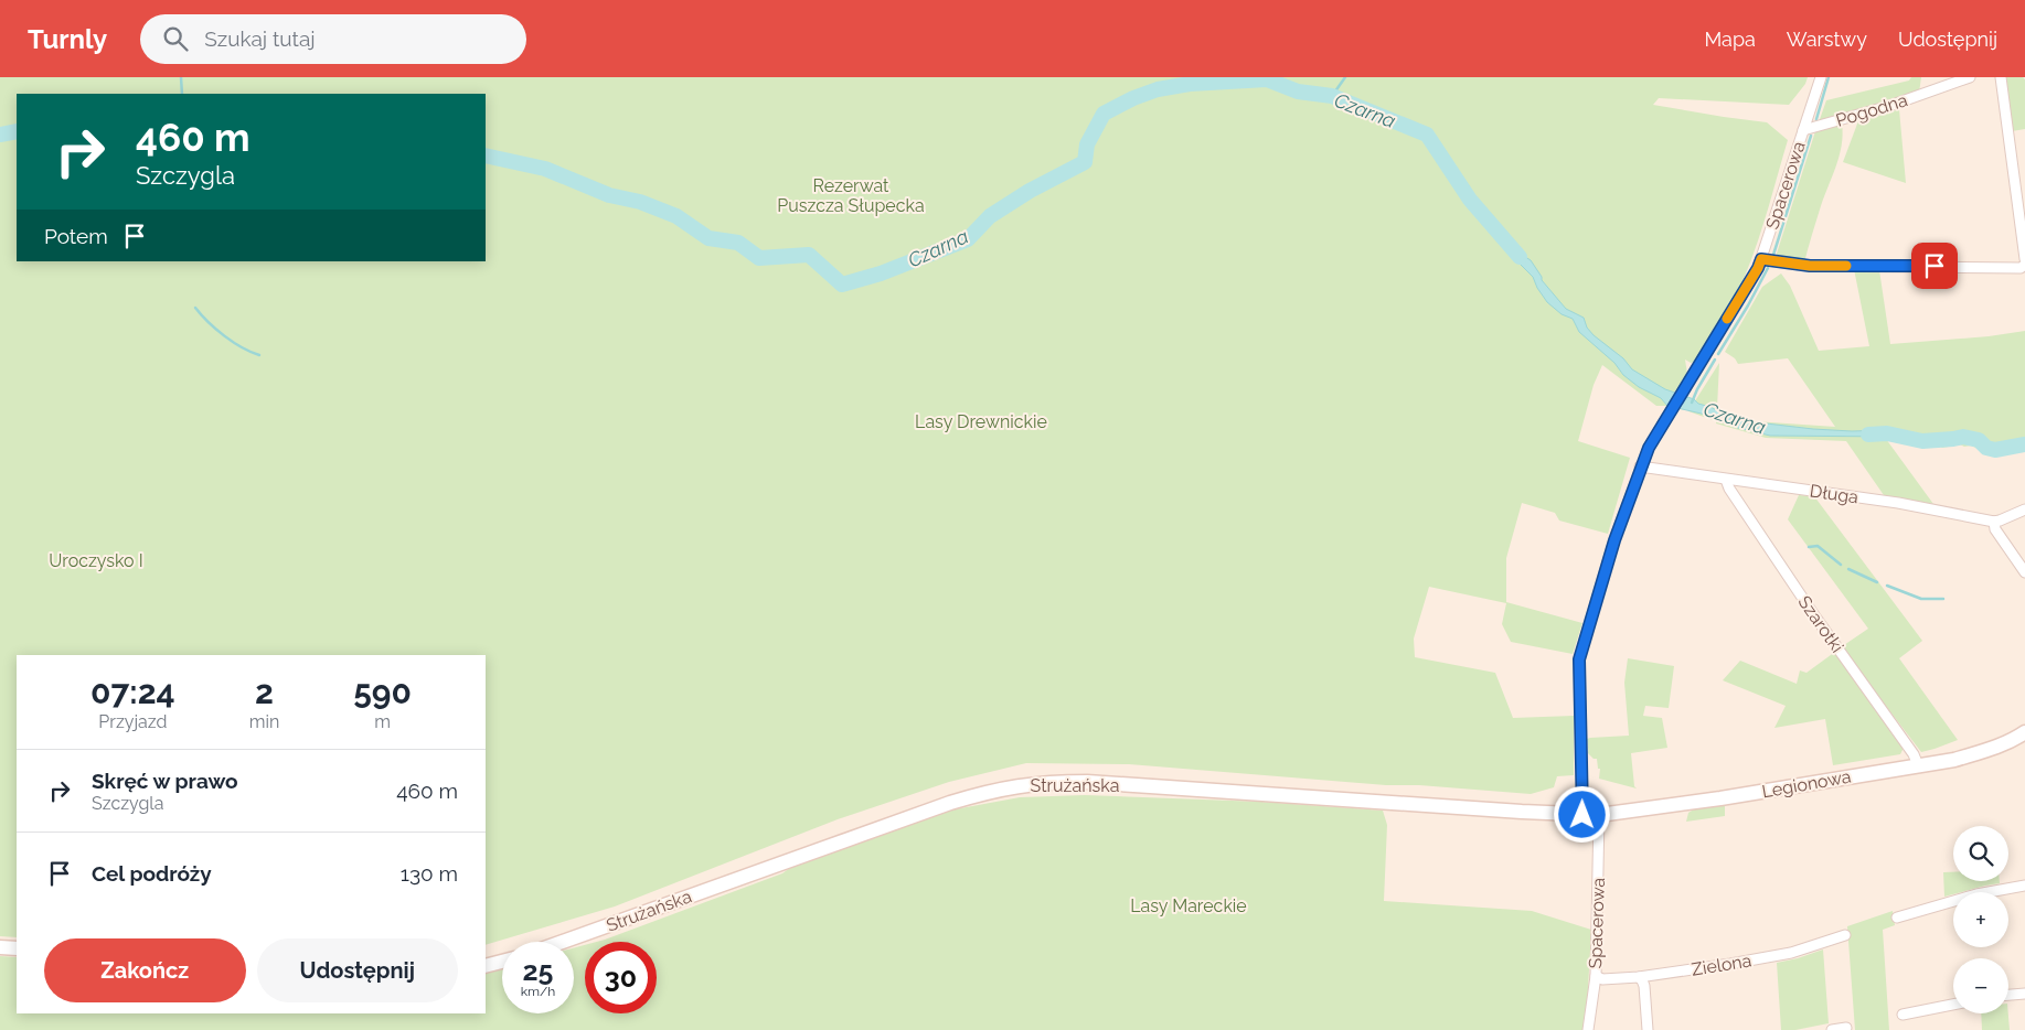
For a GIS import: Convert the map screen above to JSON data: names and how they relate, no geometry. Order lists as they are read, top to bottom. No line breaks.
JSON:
{"streets":{"main road":["Legionowa","Strużańska"],"street":["Pogodna","Spacerowa","Długa","Szarotki","Zielona"]},"crossings":[["Pogodna","Spacerowa"],["Spacerowa","Długa"],["Spacerowa","Legionowa"],["Spacerowa","Strużańska"],["Spacerowa","Zielona"],["Długa","Szarotki"],["Szarotki","Legionowa"],["Legionowa","Strużańska"]],"water":["Czarna"],"parks":["Rezerwat Puszcza Słupecka","Lasy Drewnickie","Uroczysko I","Lasy Mareckie"],"page":{"header":"Turnly","search":"Szukaj tutaj","nav":["Mapa","Warstwy","Udostępnij"],"turn":["460 m","Szczygla"],"then":"Potem","eta":["07:24","Przyjazd","2","min","590","m"],"list":[{"name":"Skręć w prawo","note":"Szczygla","value":"460 m"},{"name":"Cel podróży","value":"130 m"}],"map_buttons":["+","−"],"buttons":["Zakończ","Udostępnij"],"speed":"25 km/h","limit":"30"}}
